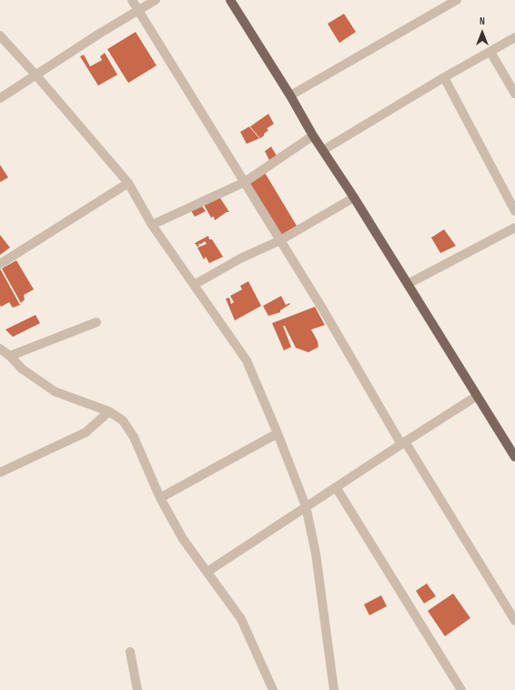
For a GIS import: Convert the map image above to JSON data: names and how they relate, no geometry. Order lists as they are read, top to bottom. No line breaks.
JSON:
{"north":"top"}
